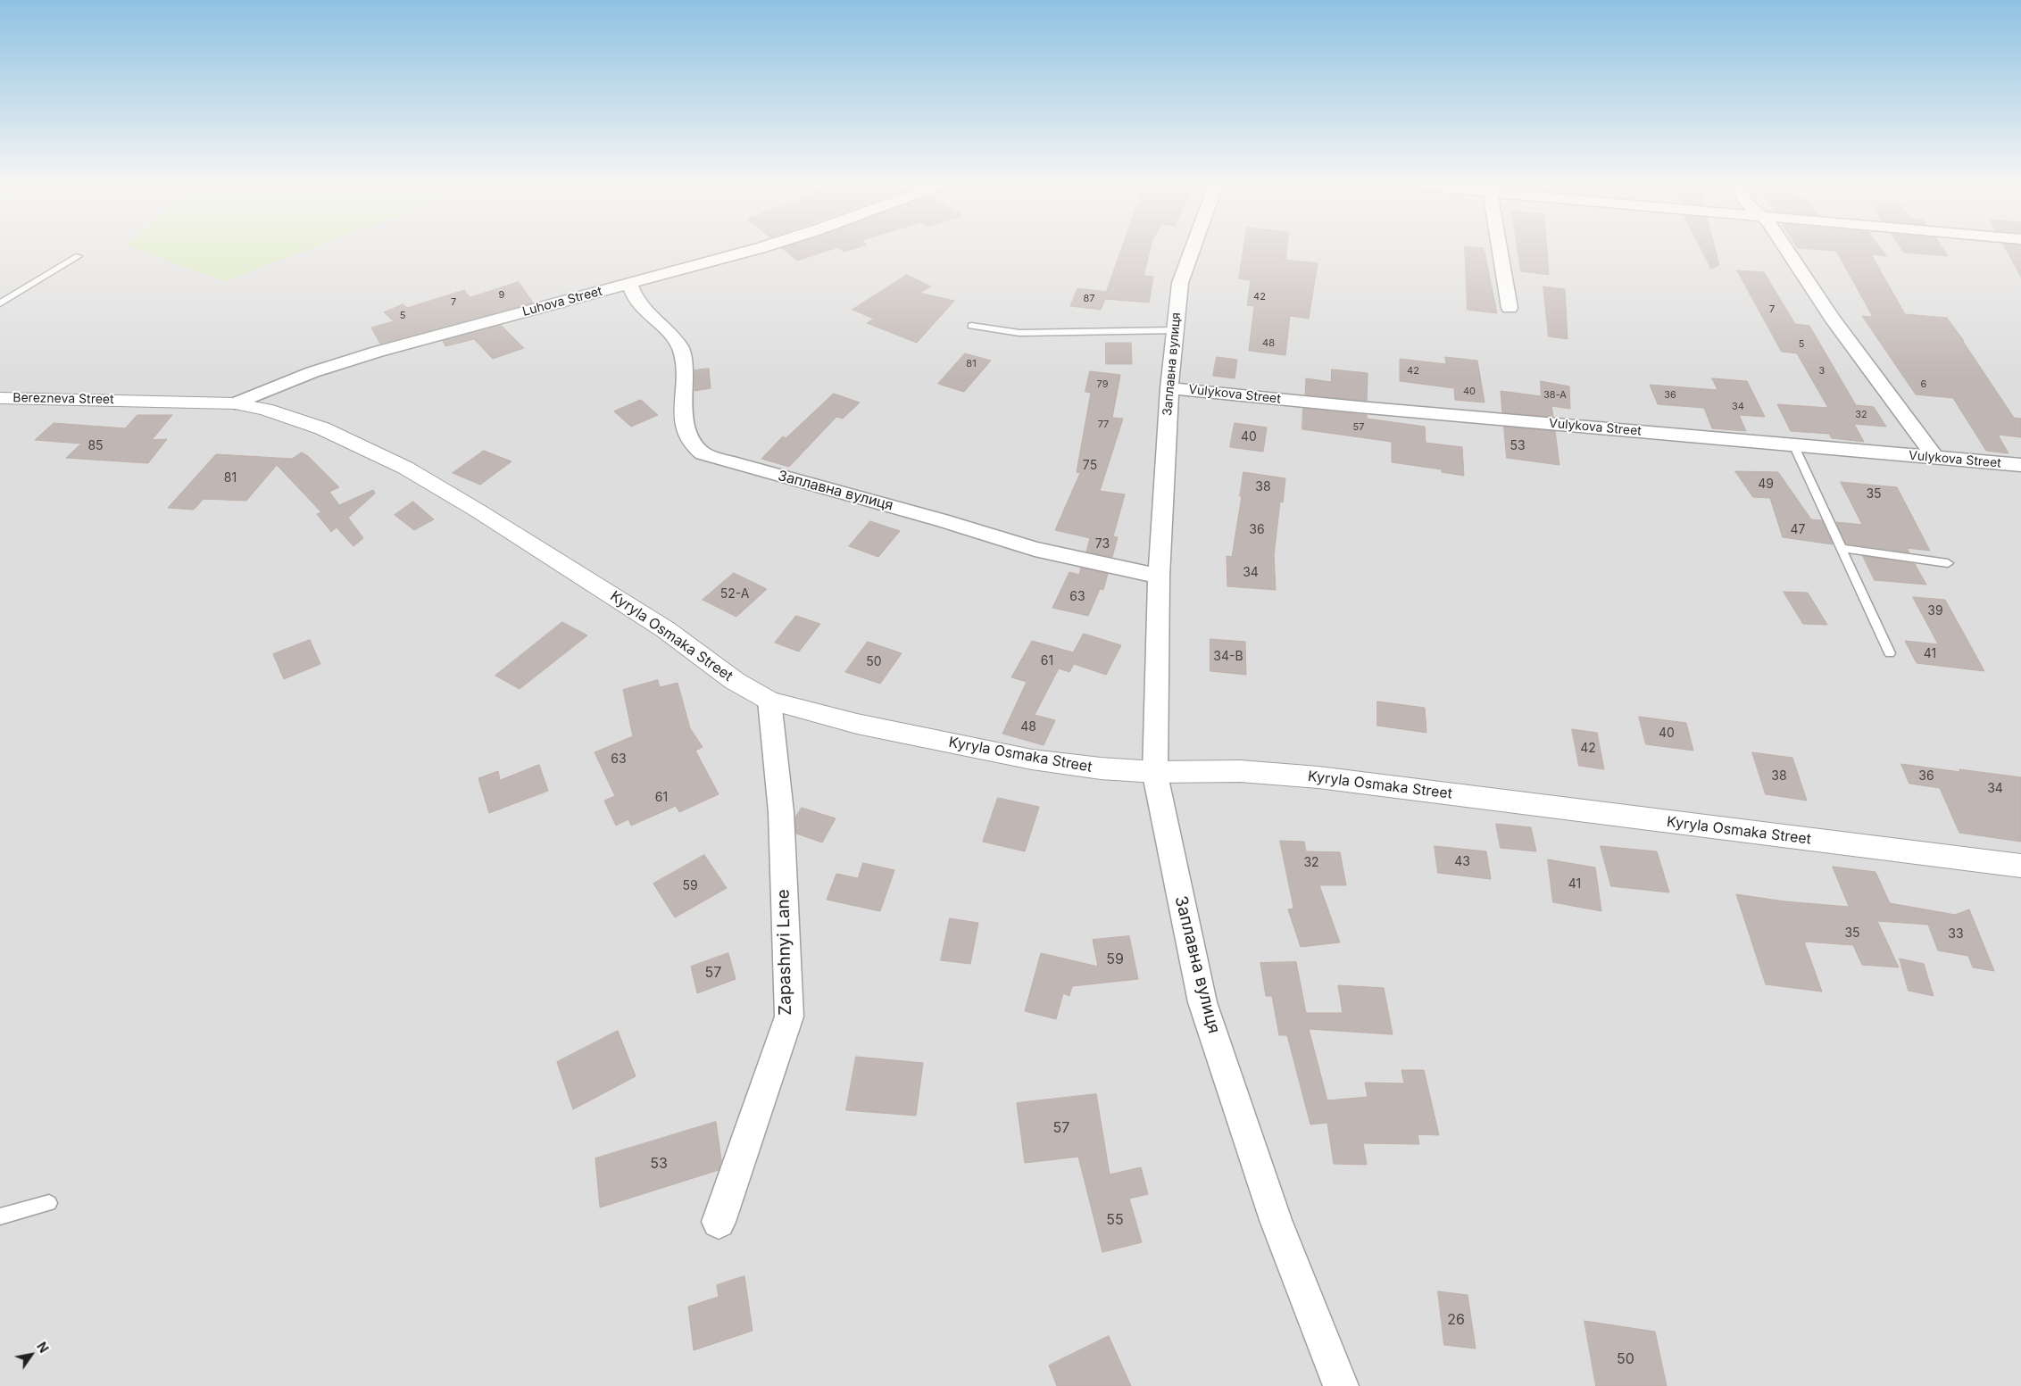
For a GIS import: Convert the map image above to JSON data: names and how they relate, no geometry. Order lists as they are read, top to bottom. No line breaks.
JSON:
{"streets":{"street":["Luhova Street","Заплавна вулиця","Vulykova Street","Berezneva Street","Kyryla Osmaka Street","Zapashnyi Lane"]},"crossings":[["Luhova Street","Заплавна вулиця"],["Luhova Street","Kyryla Osmaka Street"],["Заплавна вулиця","Vulykova Street"],["Заплавна вулиця","Kyryla Osmaka Street"],["Berezneva Street","Kyryla Osmaka Street"],["Kyryla Osmaka Street","Zapashnyi Lane"]],"house_numbers":["9","42","87","7","7","5","48","5","81","42","3","79","6","40","38-А","36","34","32","77","57","40","85","53","75","81","49","38","35","36","47","73","34","52-А","63","39","41","34-В","61","50","48","40","42","63","38","36","34","61","43","32","41","59","35","33","59","57","57","53","55","26","50"],"north":"top right"}
